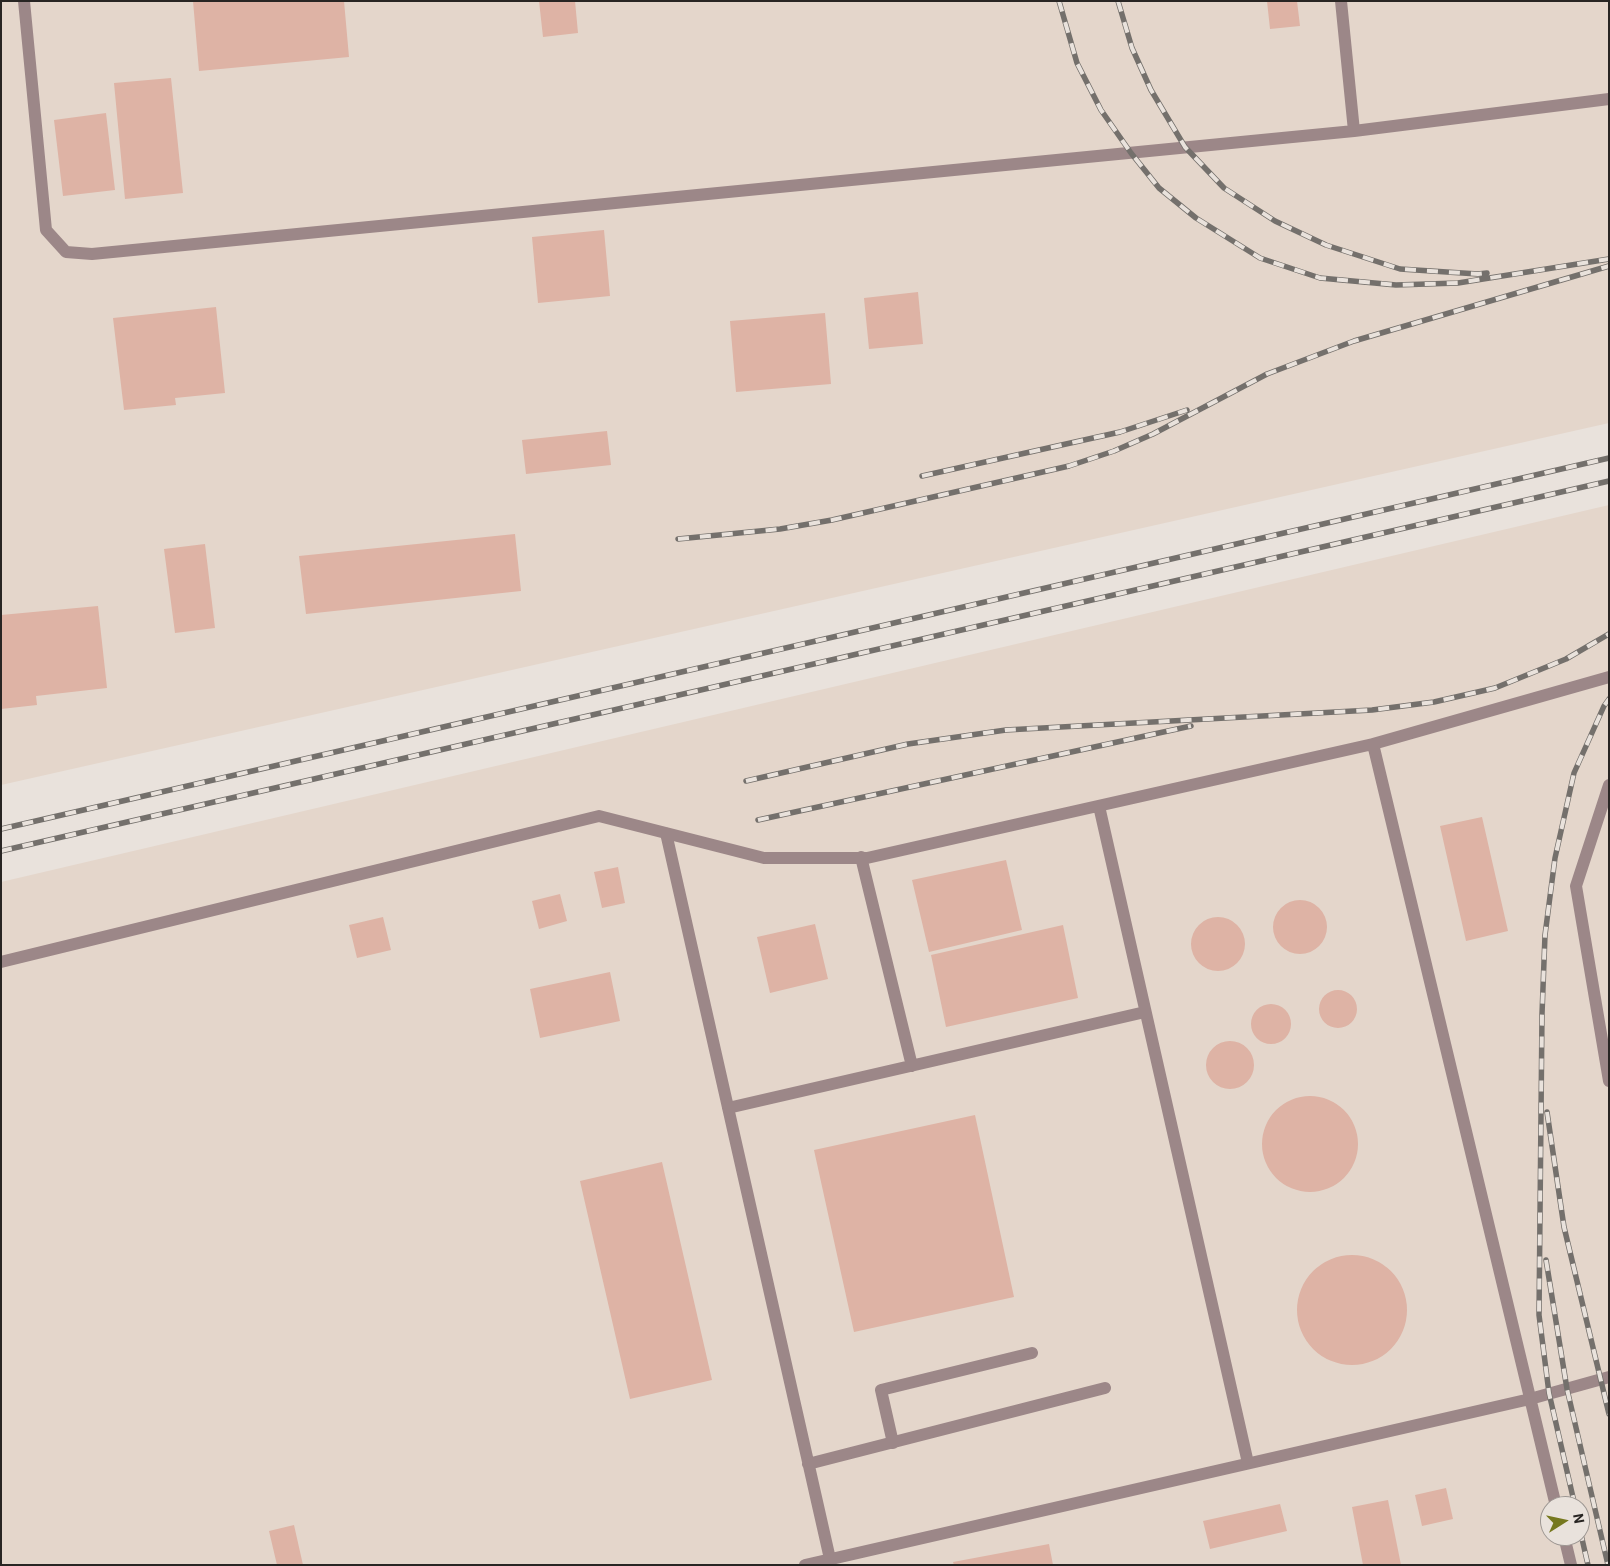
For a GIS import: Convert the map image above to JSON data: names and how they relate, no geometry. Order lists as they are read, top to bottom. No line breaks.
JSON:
{"north":"right"}
